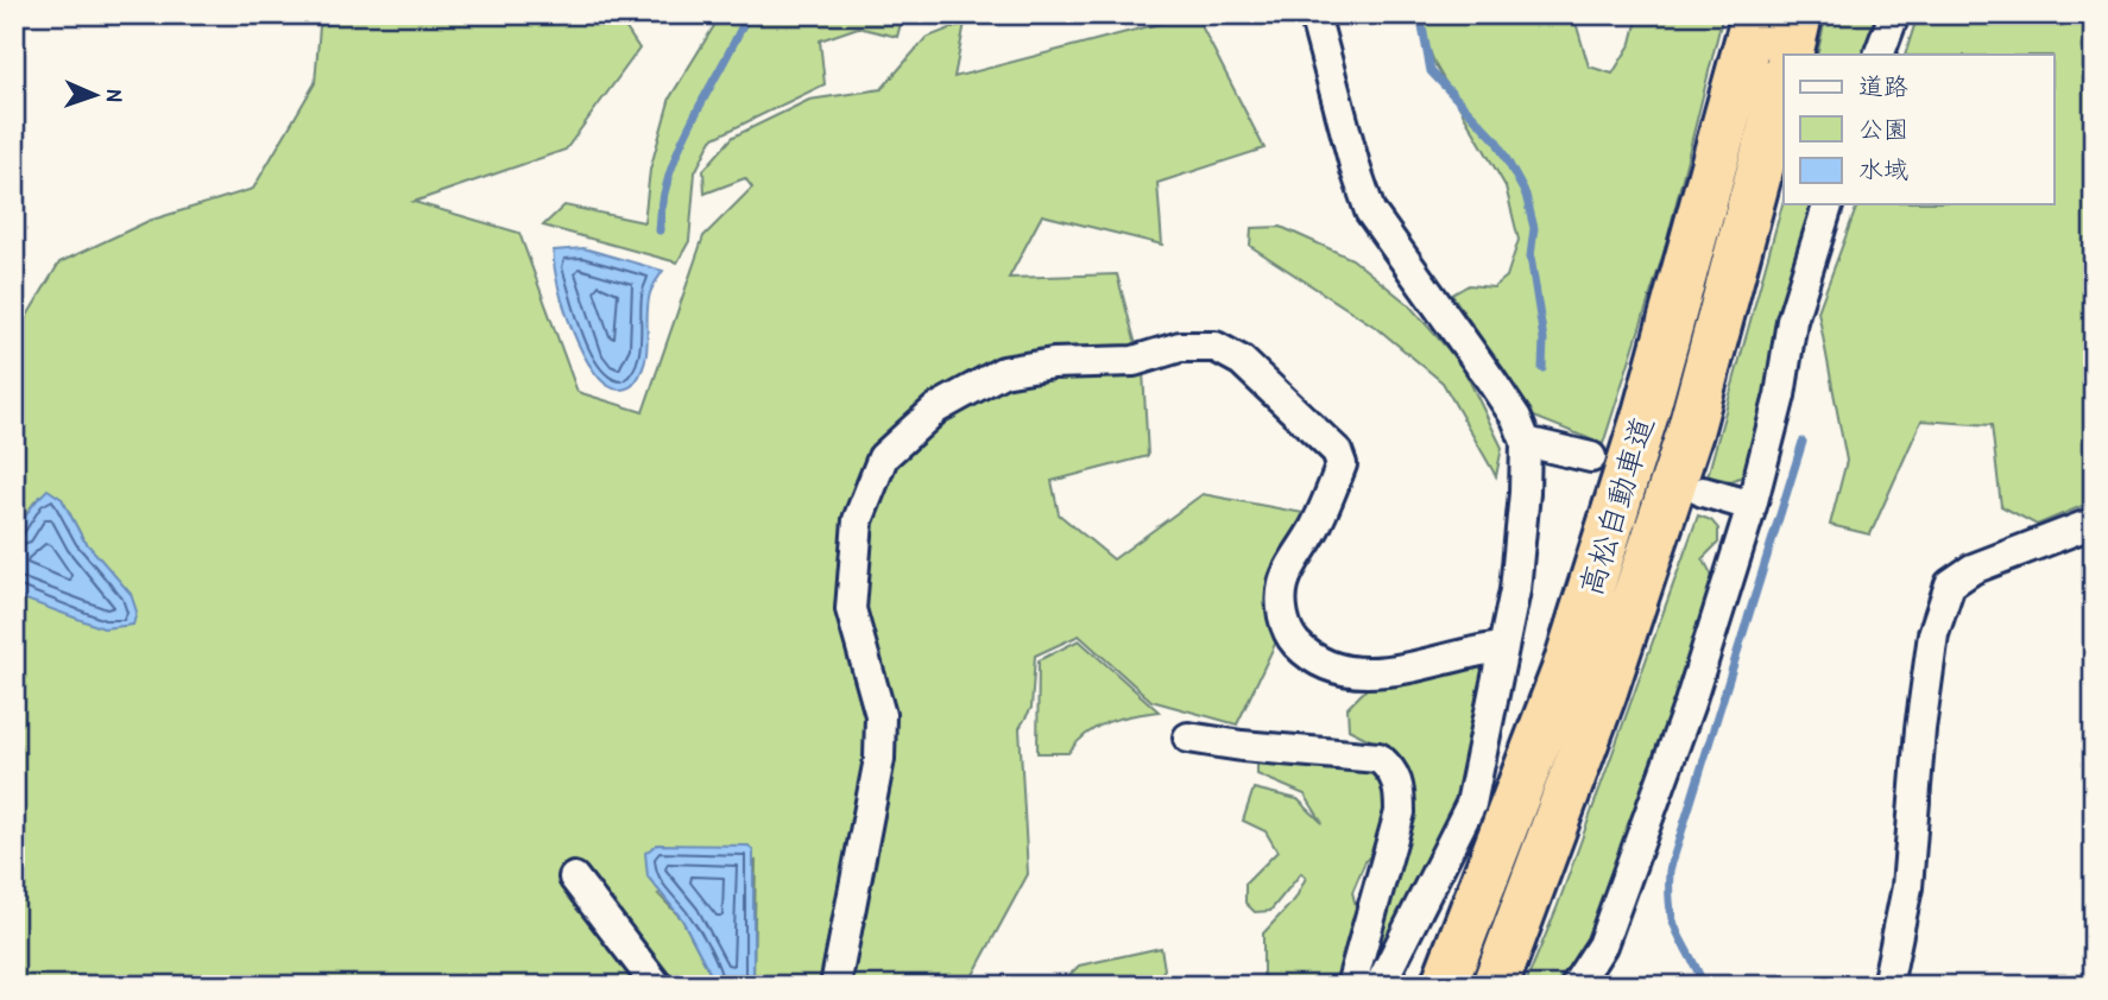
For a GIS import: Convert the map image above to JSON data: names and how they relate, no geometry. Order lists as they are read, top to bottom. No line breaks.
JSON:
{"streets":{"highway":["高松自動車道"]},"legend":["道路","公園","水域"],"north":"right"}
